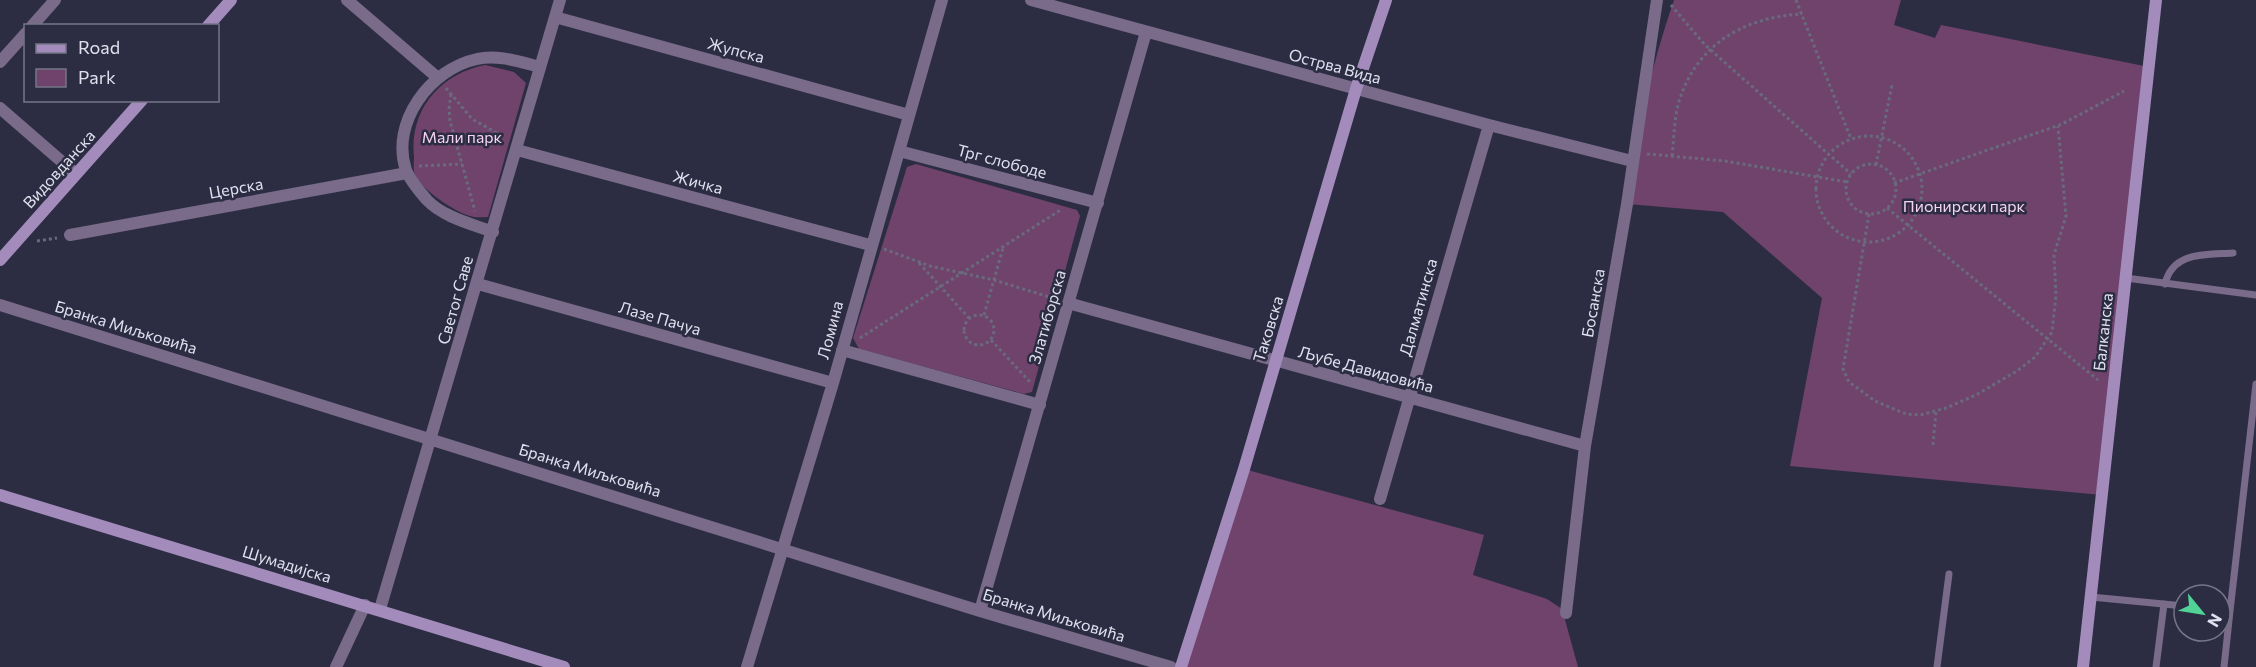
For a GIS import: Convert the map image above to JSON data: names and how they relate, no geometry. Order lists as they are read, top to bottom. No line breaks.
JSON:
{"streets":{"street":["Жупска","Острва Вида","Трг слободе","Видовданска","Жичка","Церска","Светог Саве","Босанска","Далматинска","Златиборска","Лазе Пачуа","Бранка Миљковића","Таковска","Ломина","Балканска","Љубе Давидовића","Шумадијска"]},"crossings":[["Жупска","Светог Саве"],["Жупска","Ломина"],["Острва Вида","Босанска"],["Острва Вида","Далматинска"],["Острва Вида","Златиборска"],["Острва Вида","Таковска"],["Трг слободе","Златиборска"],["Трг слободе","Ломина"],["Жичка","Светог Саве"],["Жичка","Ломина"],["Светог Саве","Лазе Пачуа"],["Светог Саве","Бранка Миљковића"],["Светог Саве","Шумадијска"],["Босанска","Љубе Давидовића"],["Далматинска","Љубе Давидовића"],["Златиборска","Бранка Миљковића"],["Златиборска","Љубе Давидовића"],["Лазе Пачуа","Ломина"],["Бранка Миљковића","Ломина"],["Таковска","Љубе Давидовића"]],"parks":["Мали парк","Пионирски парк"],"legend":["Road","Park"],"north":"bottom right"}
